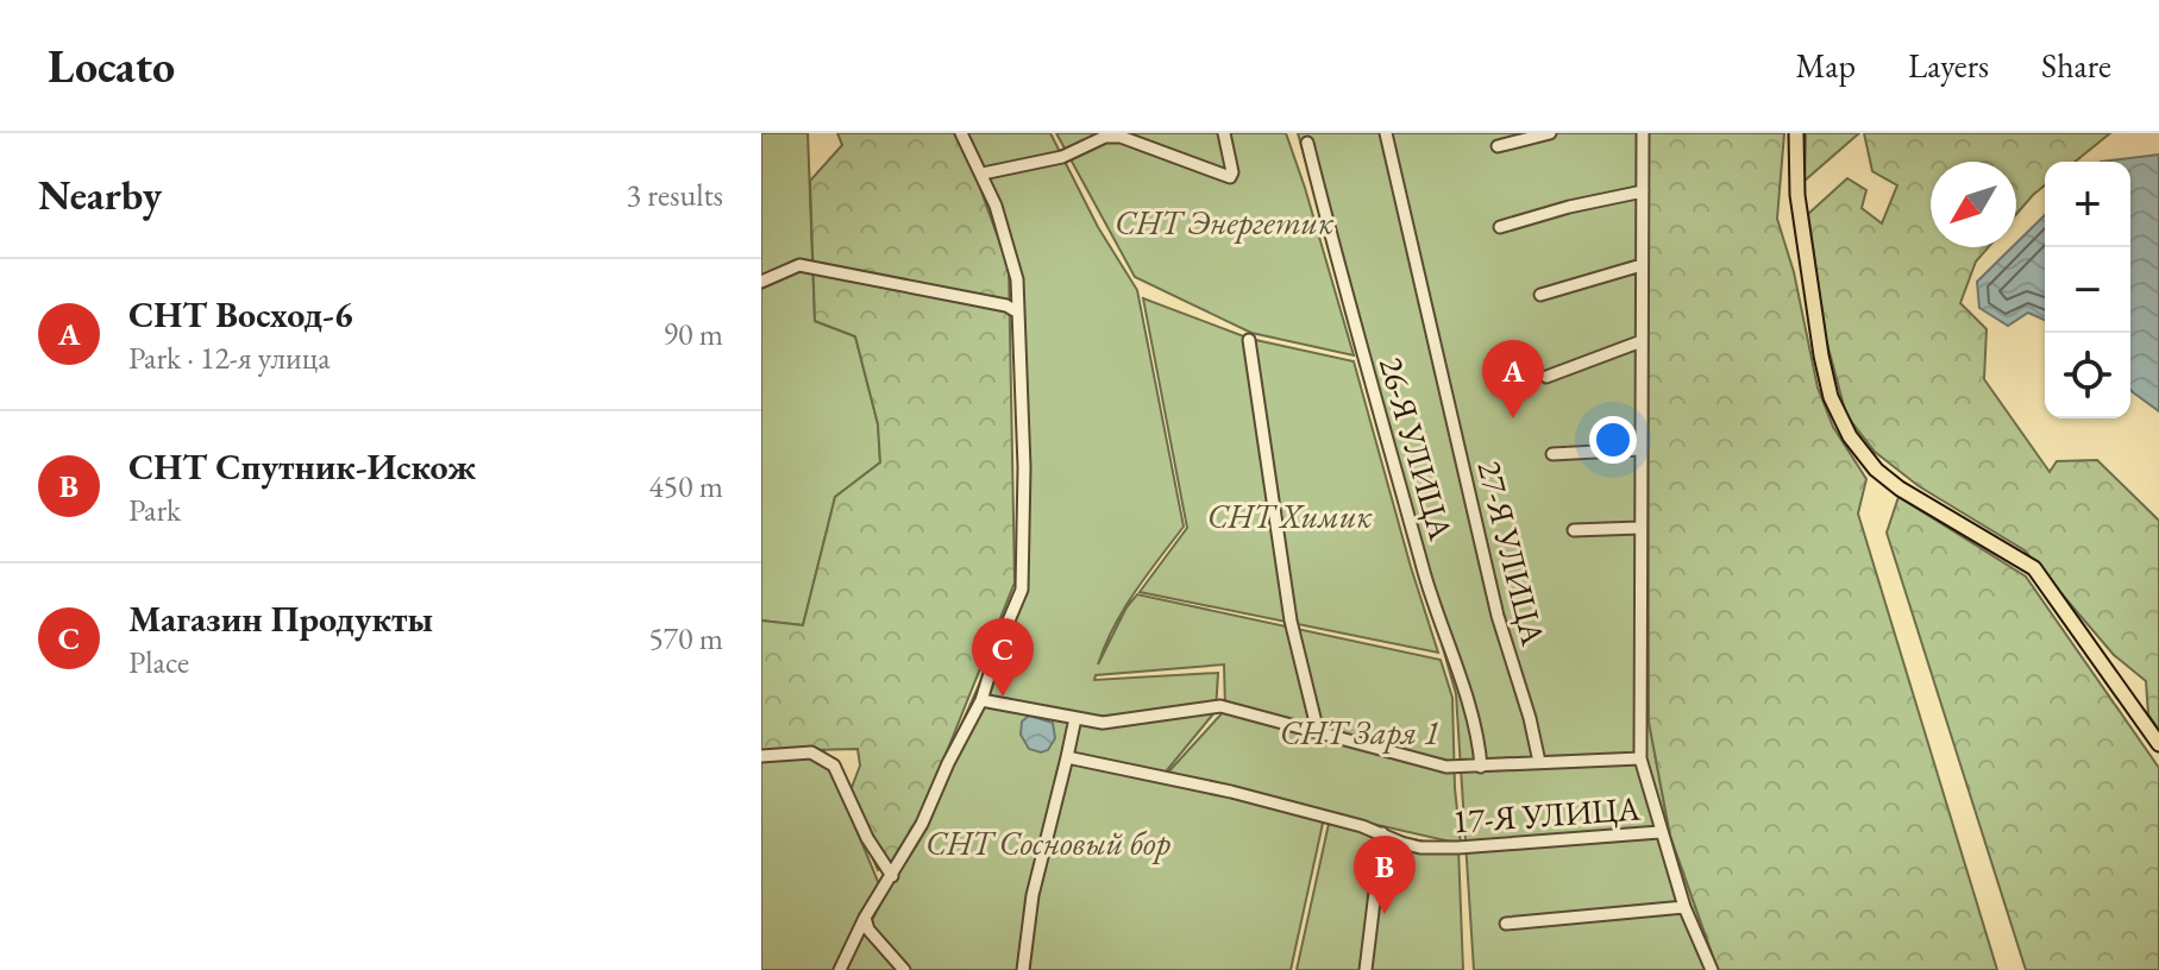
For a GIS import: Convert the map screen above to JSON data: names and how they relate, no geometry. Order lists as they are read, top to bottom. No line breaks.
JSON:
{"streets":{"street":["26-Я УЛИЦА","27-Я УЛИЦА","17-Я УЛИЦА"]},"parks":["СНТ Энергетик","СНТ Химик","СНТ Заря 1","СНТ Сосновый бор"],"north":"bottom left","page":{"header":"Locato","nav":["Map","Layers","Share"],"heading":["Nearby","3 results"],"map_buttons":["+","−"],"list":[{"mark":"A","name":"СНТ Восход-6","note":"Park · 12-я улица","value":"90 m"},{"mark":"B","name":"СНТ Спутник-Искож","note":"Park","value":"450 m"},{"mark":"C","name":"Магазин Продукты","note":"Place","value":"570 m"}],"pins":["A","C","B"]}}
